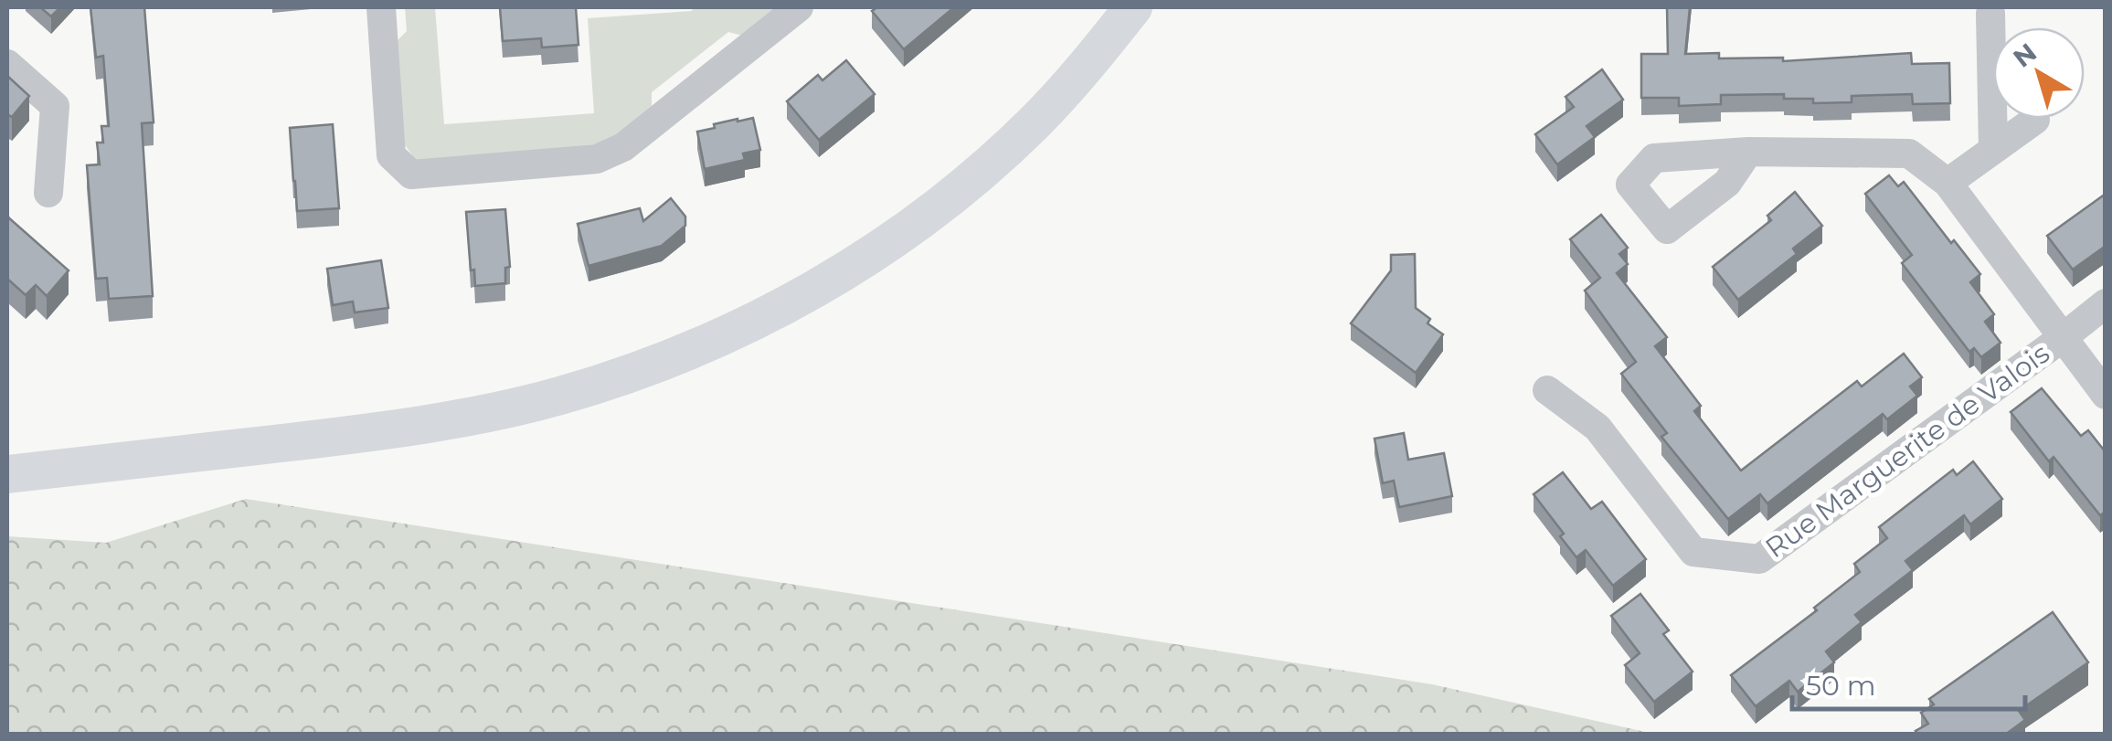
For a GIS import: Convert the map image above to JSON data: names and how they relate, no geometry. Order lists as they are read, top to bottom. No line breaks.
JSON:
{"streets":{"street":["Rue Marguerite de Valois"]},"scale_bar":"50 m","north":"top left"}
